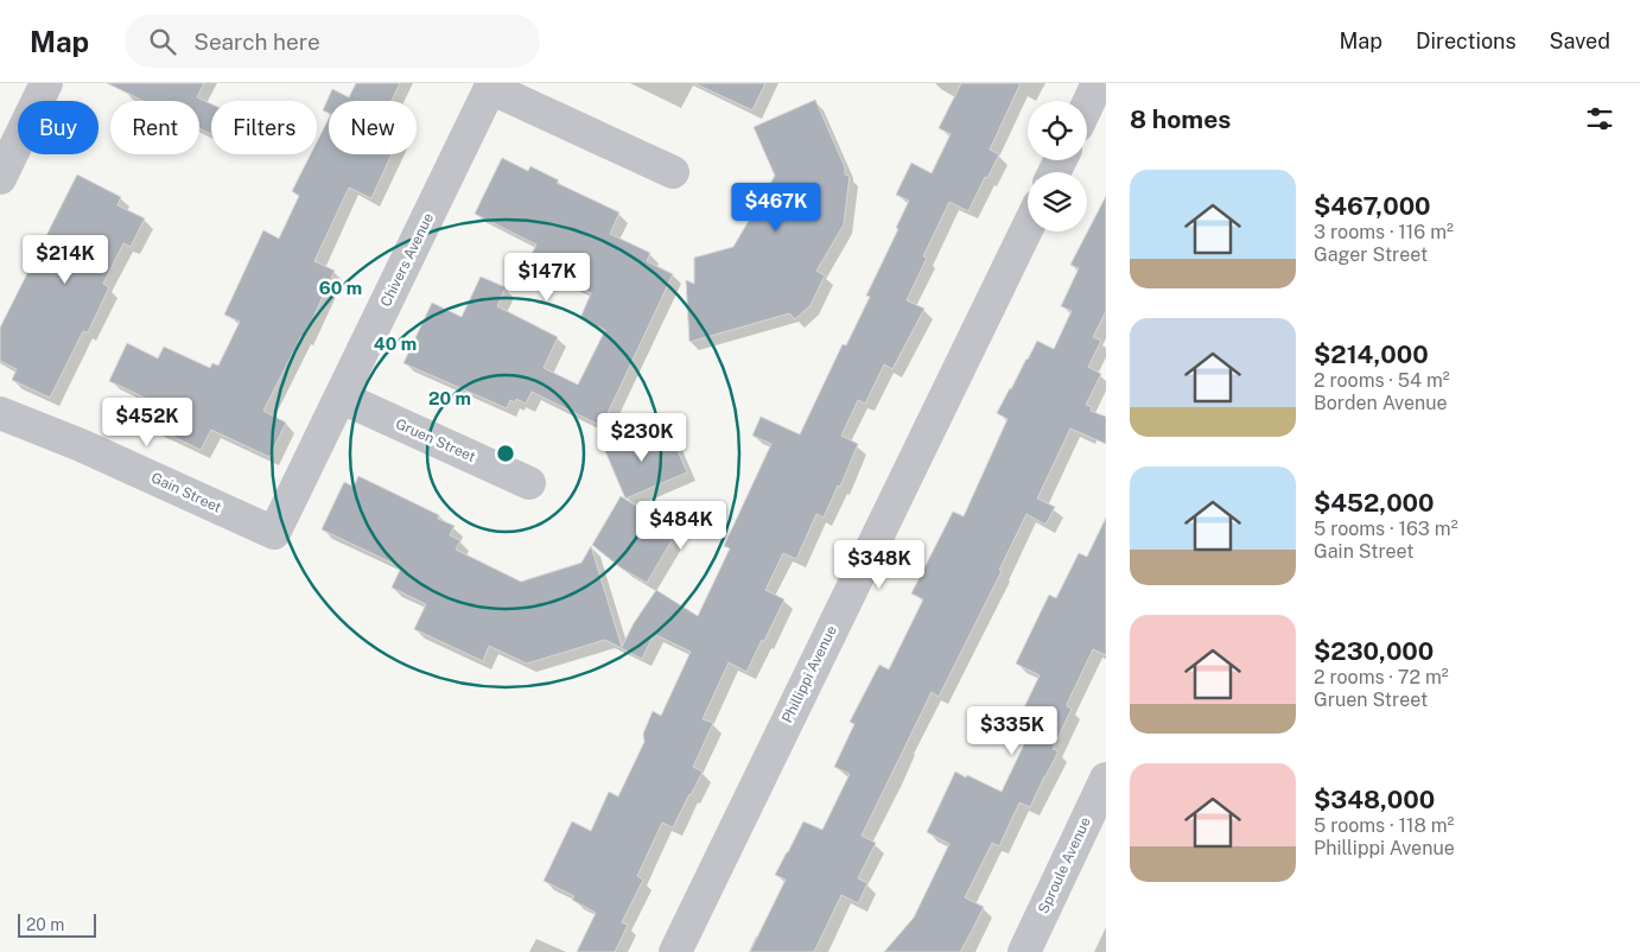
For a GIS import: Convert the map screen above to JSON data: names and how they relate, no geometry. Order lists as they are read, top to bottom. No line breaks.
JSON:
{"streets":{"street":["Chivers Avenue","Gruen Street","Gain Street","Phillippi Avenue","Sproule Avenue"]},"crossings":[["Chivers Avenue","Gruen Street"],["Chivers Avenue","Gain Street"]],"scale_bar":"20 m","page":{"header":"Map","search":"Search here","nav":["Map","Directions","Saved"],"heading":"8 homes","chip":["Buy","Rent","Filters","New"],"list":[{"name":"$467,000","note":"3 rooms · 116 m² · Gager Street"},{"name":"$214,000","note":"2 rooms · 54 m² · Borden Avenue"},{"name":"$452,000","note":"5 rooms · 163 m² · Gain Street"},{"name":"$230,000","note":"2 rooms · 72 m² · Gruen Street"},{"name":"$348,000","note":"5 rooms · 118 m² · Phillippi Avenue"}],"price":["$467K","$214K","$147K","$452K","$230K","$484K","$348K","$335K"],"scale":"20 m"},"rings":["60 m","40 m","20 m"]}
